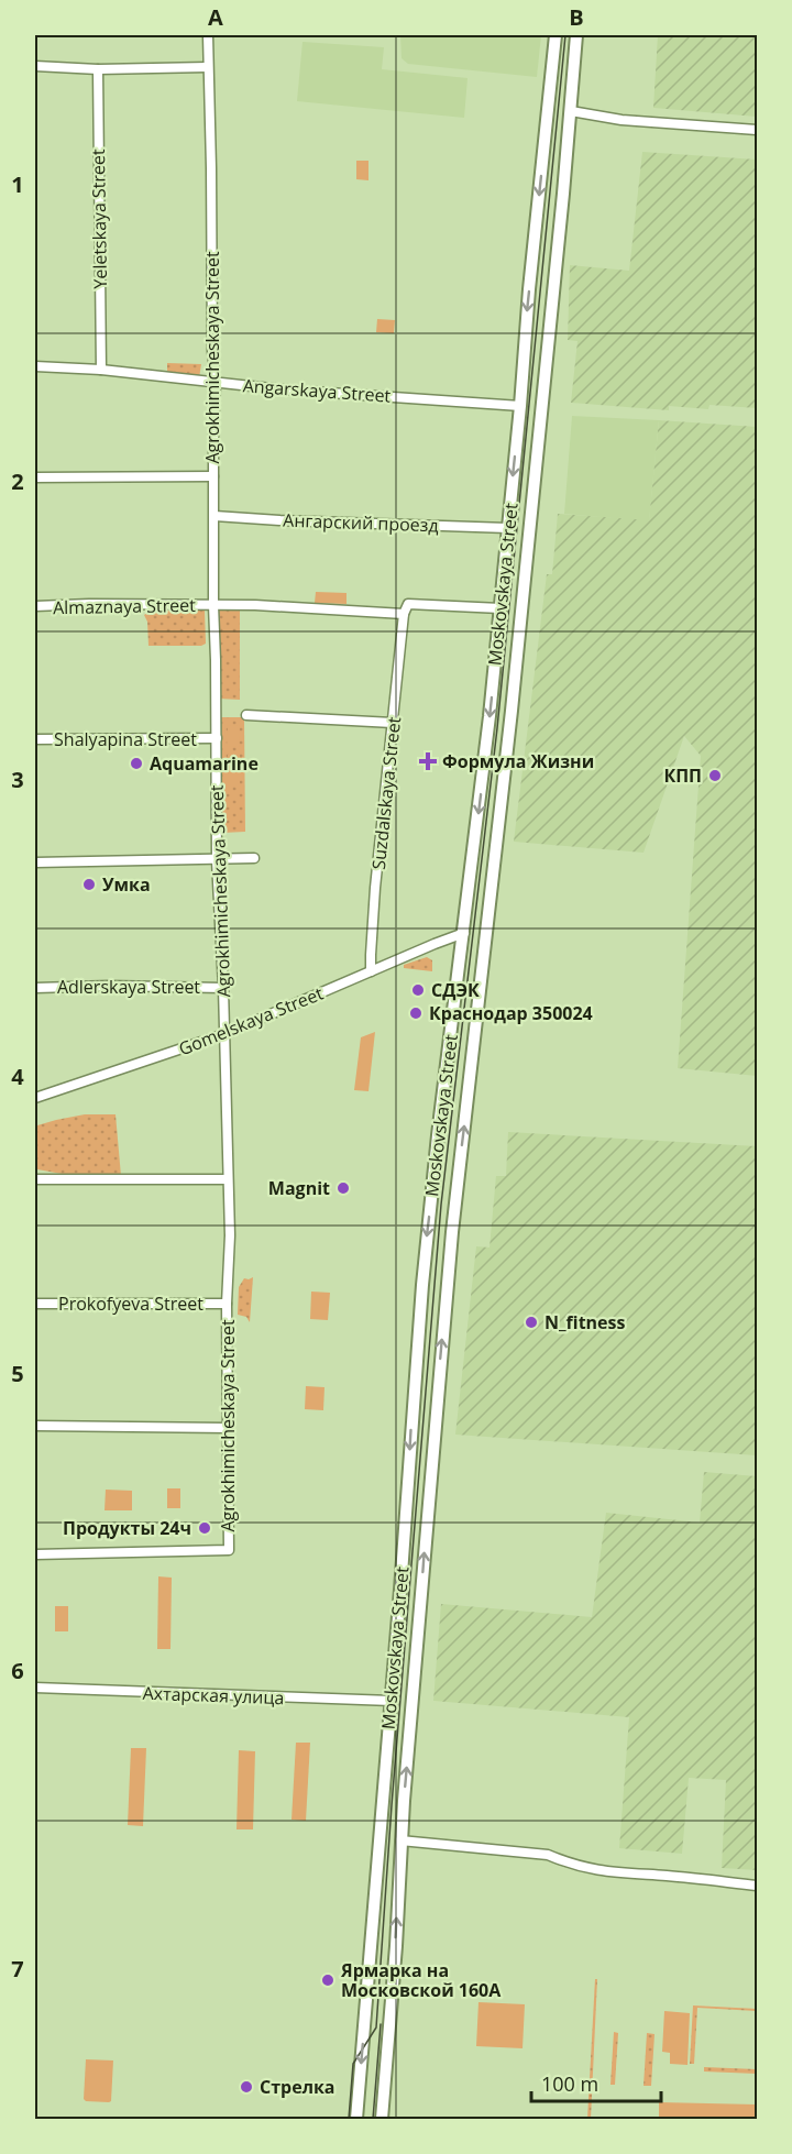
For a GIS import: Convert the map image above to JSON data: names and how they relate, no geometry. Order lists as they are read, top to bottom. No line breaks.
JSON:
{"streets":{"street":["Yeletskaya Street","Agrokhimicheskaya Street","Angarskaya Street","Ангарский проезд","Moskovskaya Street","Almaznaya Street","Shalyapina Street","Suzdalskaya Street","Adlerskaya Street","Gomelskaya Street","Prokofyeva Street","Ахтарская улица"]},"crossings":[["Yeletskaya Street","Angarskaya Street"],["Agrokhimicheskaya Street","Angarskaya Street"],["Agrokhimicheskaya Street","Ангарский проезд"],["Agrokhimicheskaya Street","Almaznaya Street"],["Agrokhimicheskaya Street","Shalyapina Street"],["Agrokhimicheskaya Street","Adlerskaya Street"],["Agrokhimicheskaya Street","Gomelskaya Street"],["Agrokhimicheskaya Street","Prokofyeva Street"],["Angarskaya Street","Moskovskaya Street"],["Ангарский проезд","Moskovskaya Street"],["Moskovskaya Street","Gomelskaya Street"],["Moskovskaya Street","Ахтарская улица"],["Almaznaya Street","Suzdalskaya Street"],["Suzdalskaya Street","Gomelskaya Street"]],"places":{"health":["Формула Жизни"],"other":["Aquamarine","КПП","Умка","СДЭК","Краснодар 350024","Magnit","N_fitness","Продукты 24ч","Ярмарка на Московской 160А","Стрелка"]},"scale_bar":"100 m","grid":{"columns":["A","B"],"rows":["1","2","3","4","5","6","7"]}}
